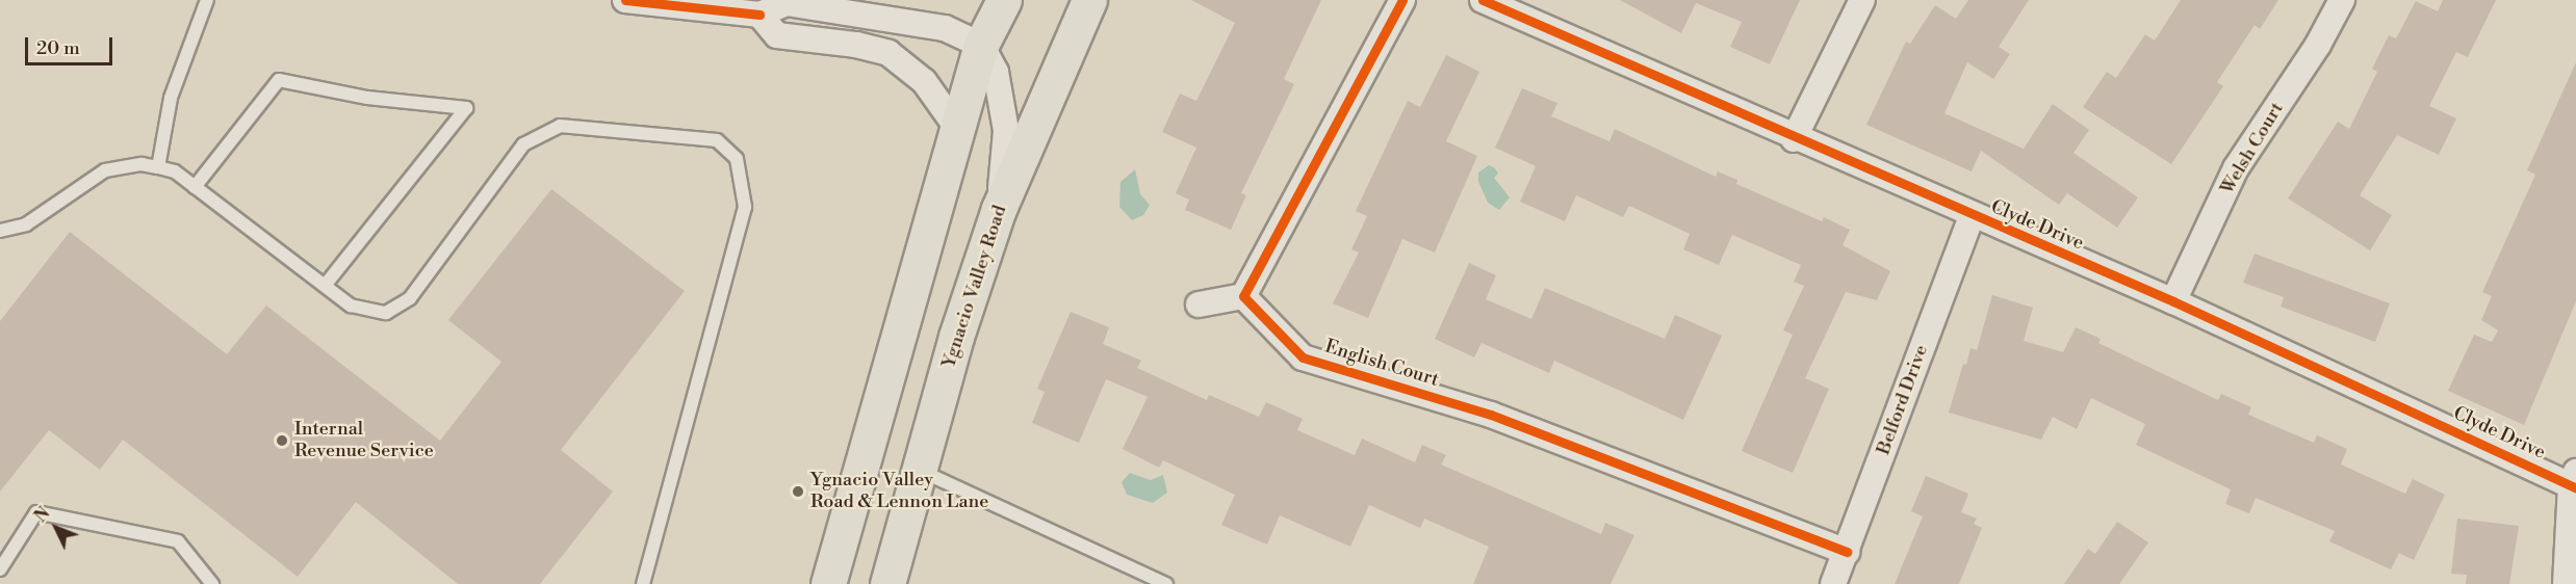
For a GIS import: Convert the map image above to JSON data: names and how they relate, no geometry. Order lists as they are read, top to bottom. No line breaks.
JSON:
{"streets":{"highway":["Ygnacio Valley Road"],"street":["Welsh Court","Clyde Drive","English Court","Belford Drive"]},"crossings":[["Welsh Court","Clyde Drive"],["Clyde Drive","Belford Drive"],["English Court","Belford Drive"]],"places":["Internal Revenue Service","Ygnacio Valley Road & Lennon Lane"],"scale_bar":"20 m","north":"top left"}
